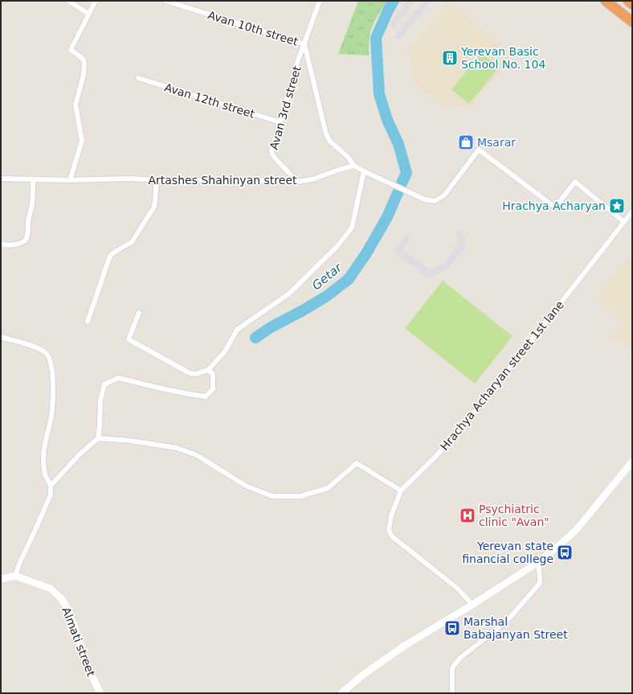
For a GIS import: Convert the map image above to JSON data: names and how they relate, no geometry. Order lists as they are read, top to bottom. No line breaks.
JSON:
{"streets":{"main road":["Almati street"],"street":["Avan 10th street","Avan 12th street","Avan 3rd street","Artashes Shahinyan street","Hrachya Acharyan street 1st lane"]},"crossings":[["Avan 10th street","Avan 3rd street"],["Avan 12th street","Avan 3rd street"],["Avan 3rd street","Artashes Shahinyan street"]],"water":["Getar"],"places":{"building":["Yerevan Basic School No. 104"],"shop":["Msarar"],"place":["Hrachya Acharyan"],"hospital":["Psychiatric clinic \"Avan\""],"bus stop":["Yerevan state financial college","Marshal Babajanyan Street"]}}
